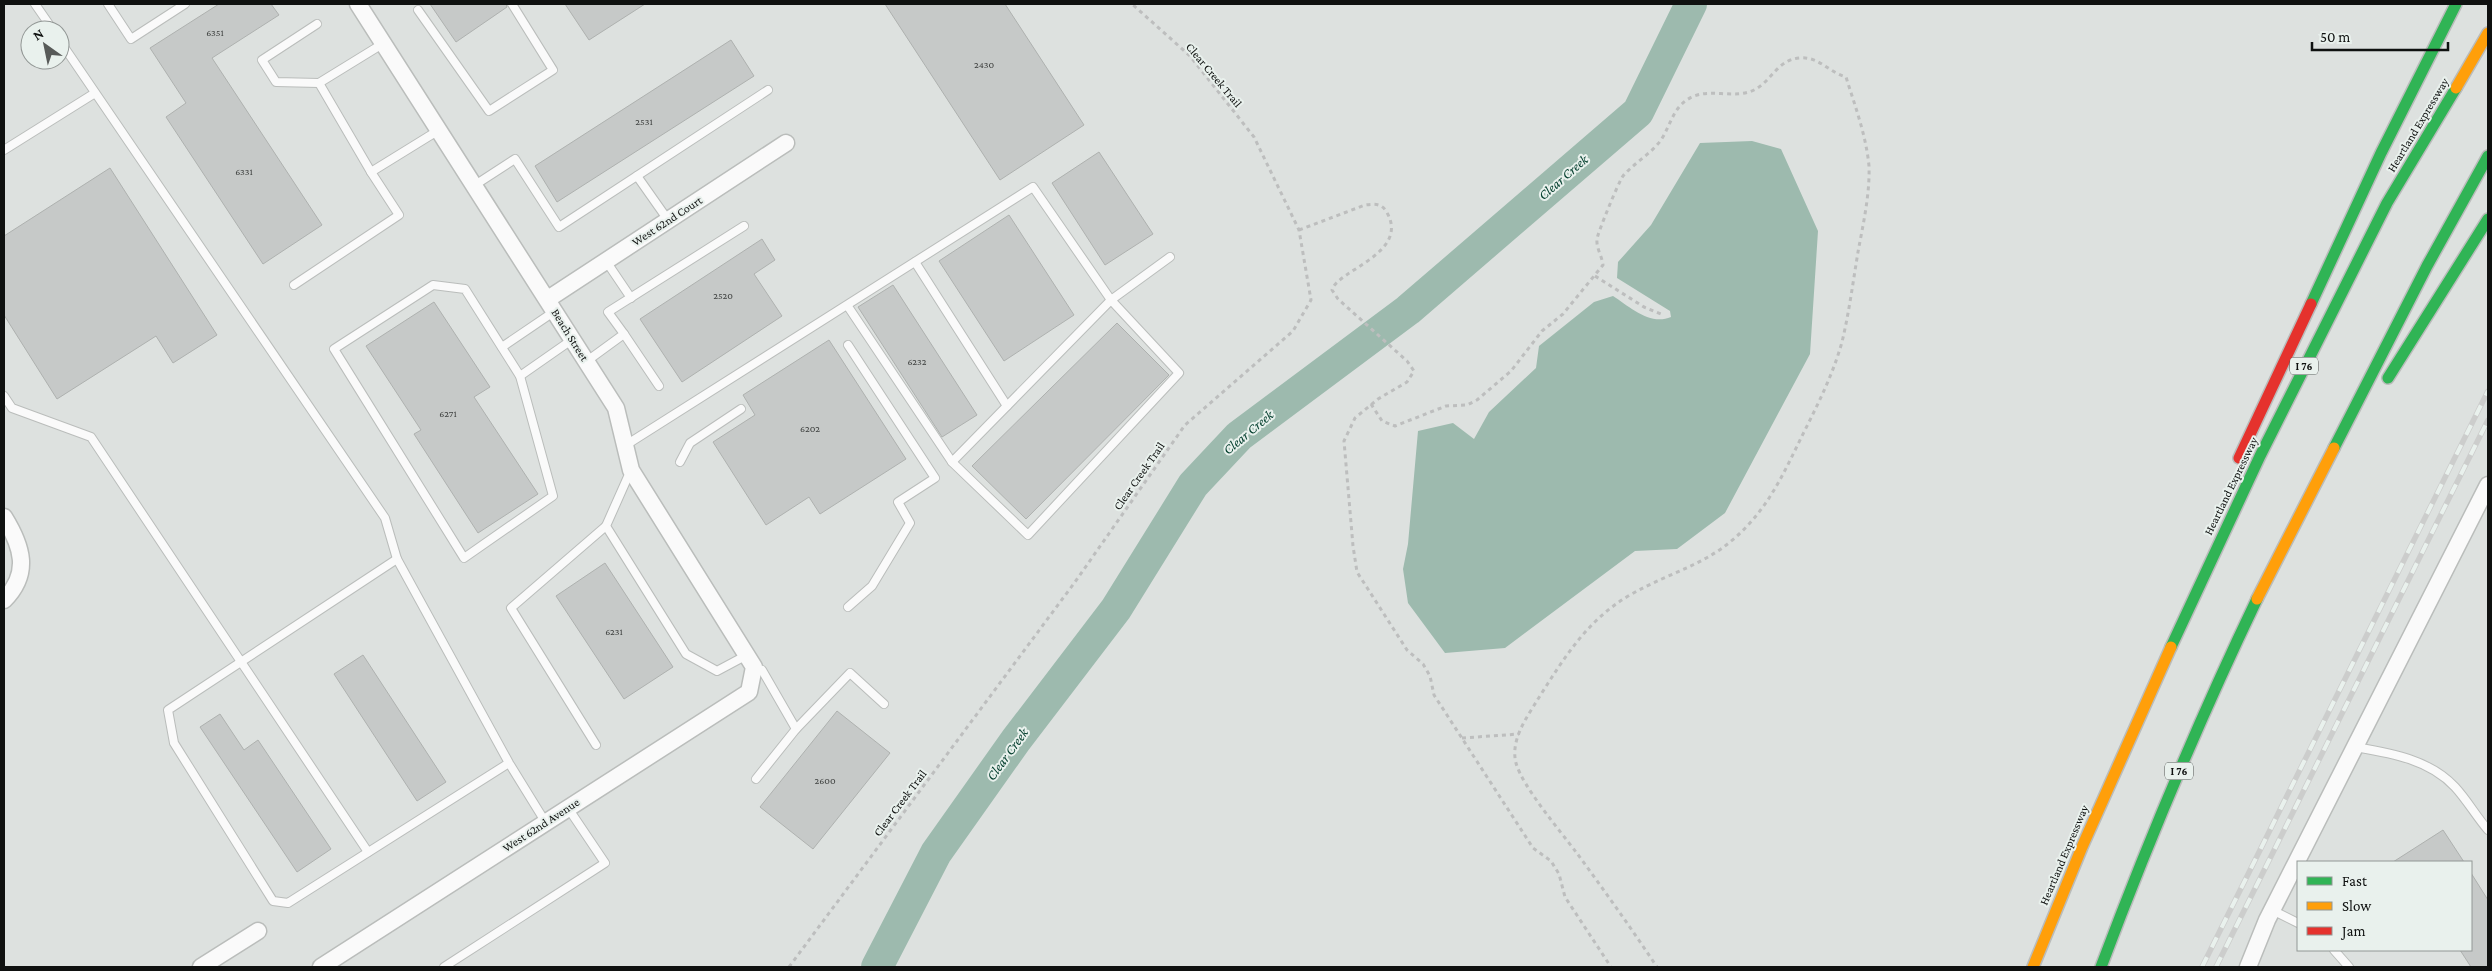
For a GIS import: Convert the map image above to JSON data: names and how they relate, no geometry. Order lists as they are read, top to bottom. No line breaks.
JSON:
{"streets":{"highway":["Heartland Expressway","I 76"],"street":["West 62nd Court","Beach Street","West 62nd Avenue"],"path":["Clear Creek Trail"]},"crossings":[["West 62nd Court","Beach Street"],["Beach Street","West 62nd Avenue"]],"water":["Clear Creek"],"house_numbers":["6351","2430","2531","6331","2520","6232","6271","6202","6231","2600"],"legend":["Fast","Slow","Jam"],"scale_bar":"50 m","north":"top left"}
